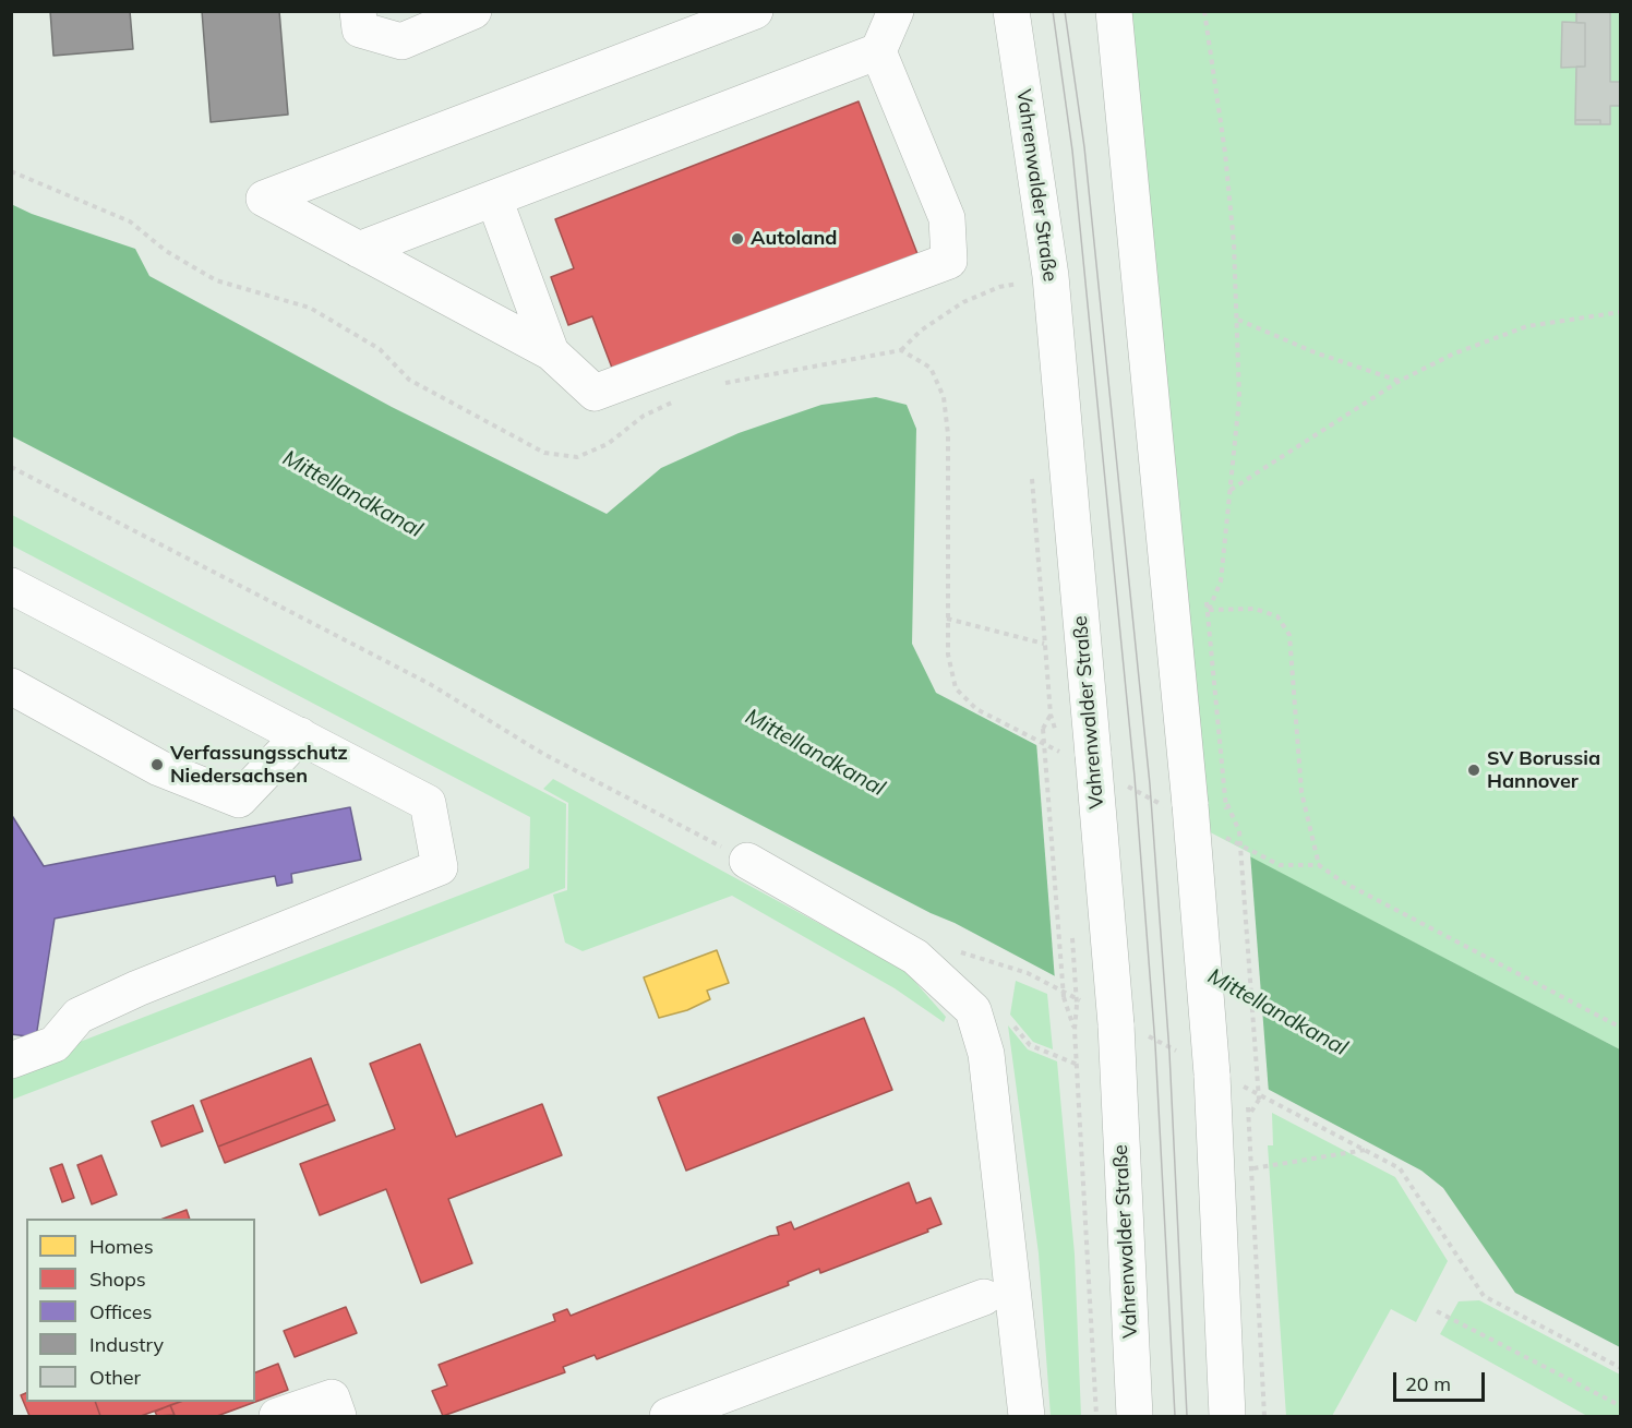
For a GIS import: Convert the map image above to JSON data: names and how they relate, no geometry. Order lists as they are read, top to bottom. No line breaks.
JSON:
{"streets":{"main road":["Vahrenwalder Straße"]},"water":["Mittellandkanal"],"places":["Autoland","Verfassungsschutz Niedersachsen","SV Borussia Hannover"],"legend":["Homes","Shops","Offices","Industry","Other"],"scale_bar":"20 m"}
